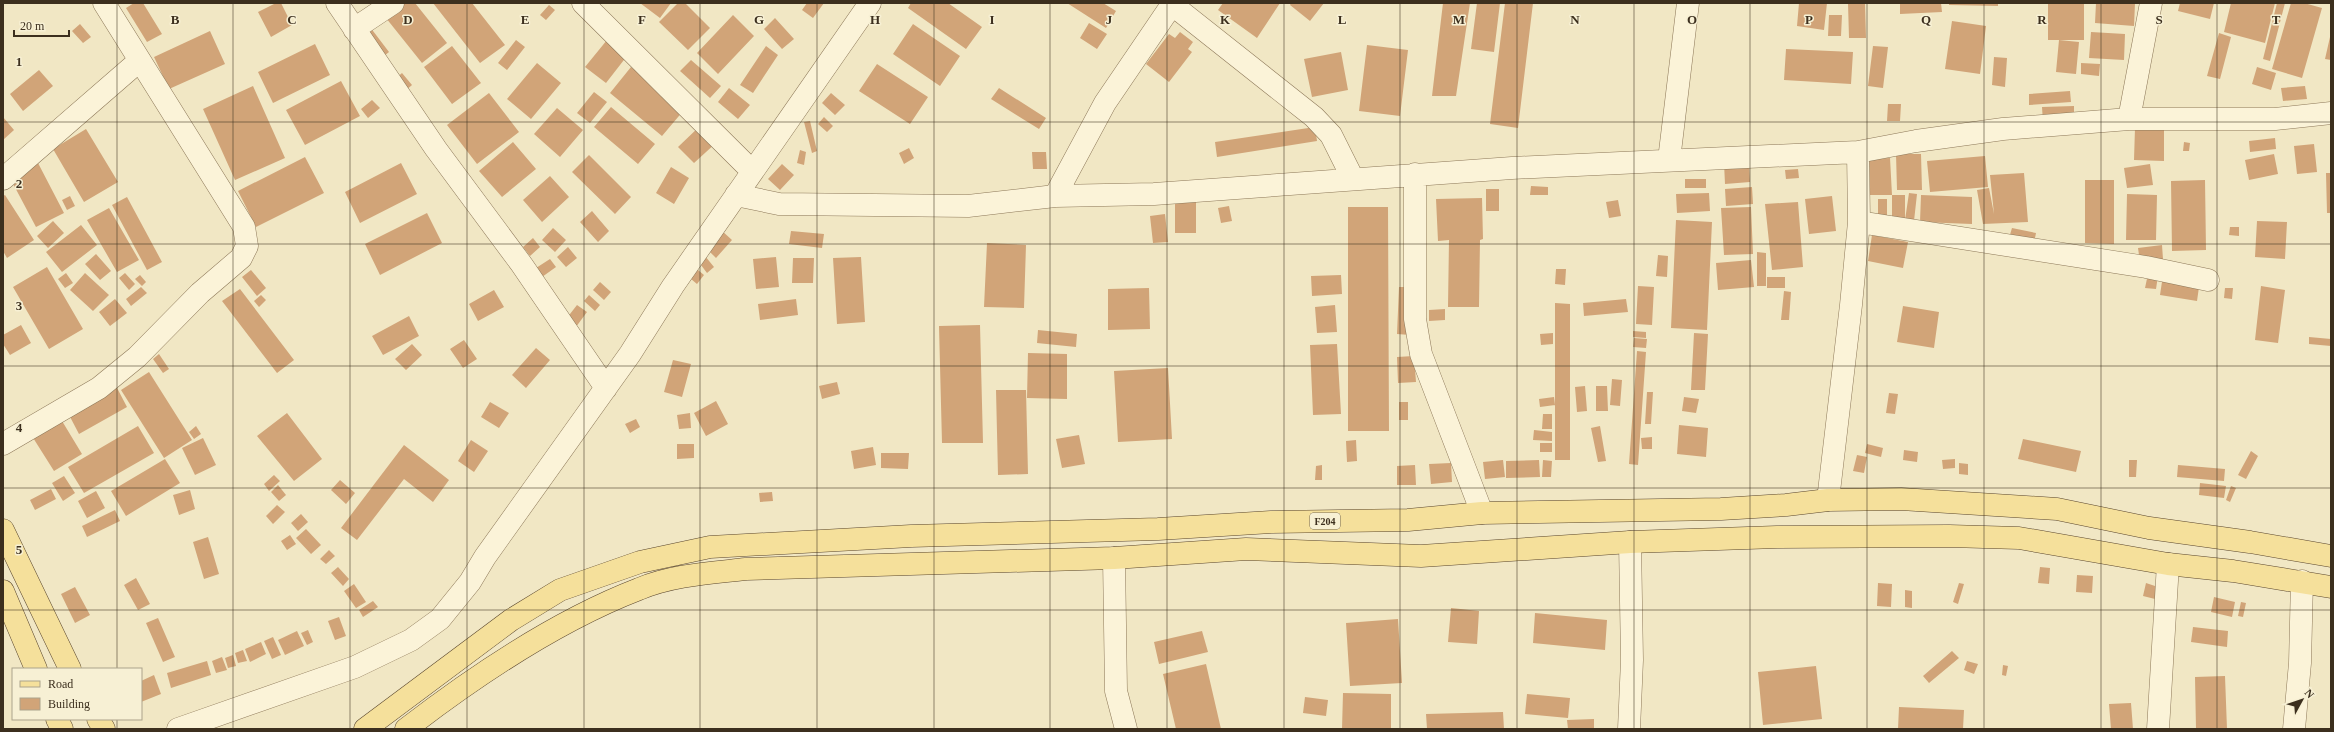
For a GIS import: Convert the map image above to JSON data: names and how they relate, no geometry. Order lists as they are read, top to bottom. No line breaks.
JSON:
{"streets":{"main road":["F204"]},"legend":["Road","Building"],"scale_bar":"20 m","north":"top right","grid":{"columns":["B","C","D","E","F","G","H","I","J","K","L","M","N","O","P","Q","R","S","T"],"rows":["1","2","3","4","5"]}}
